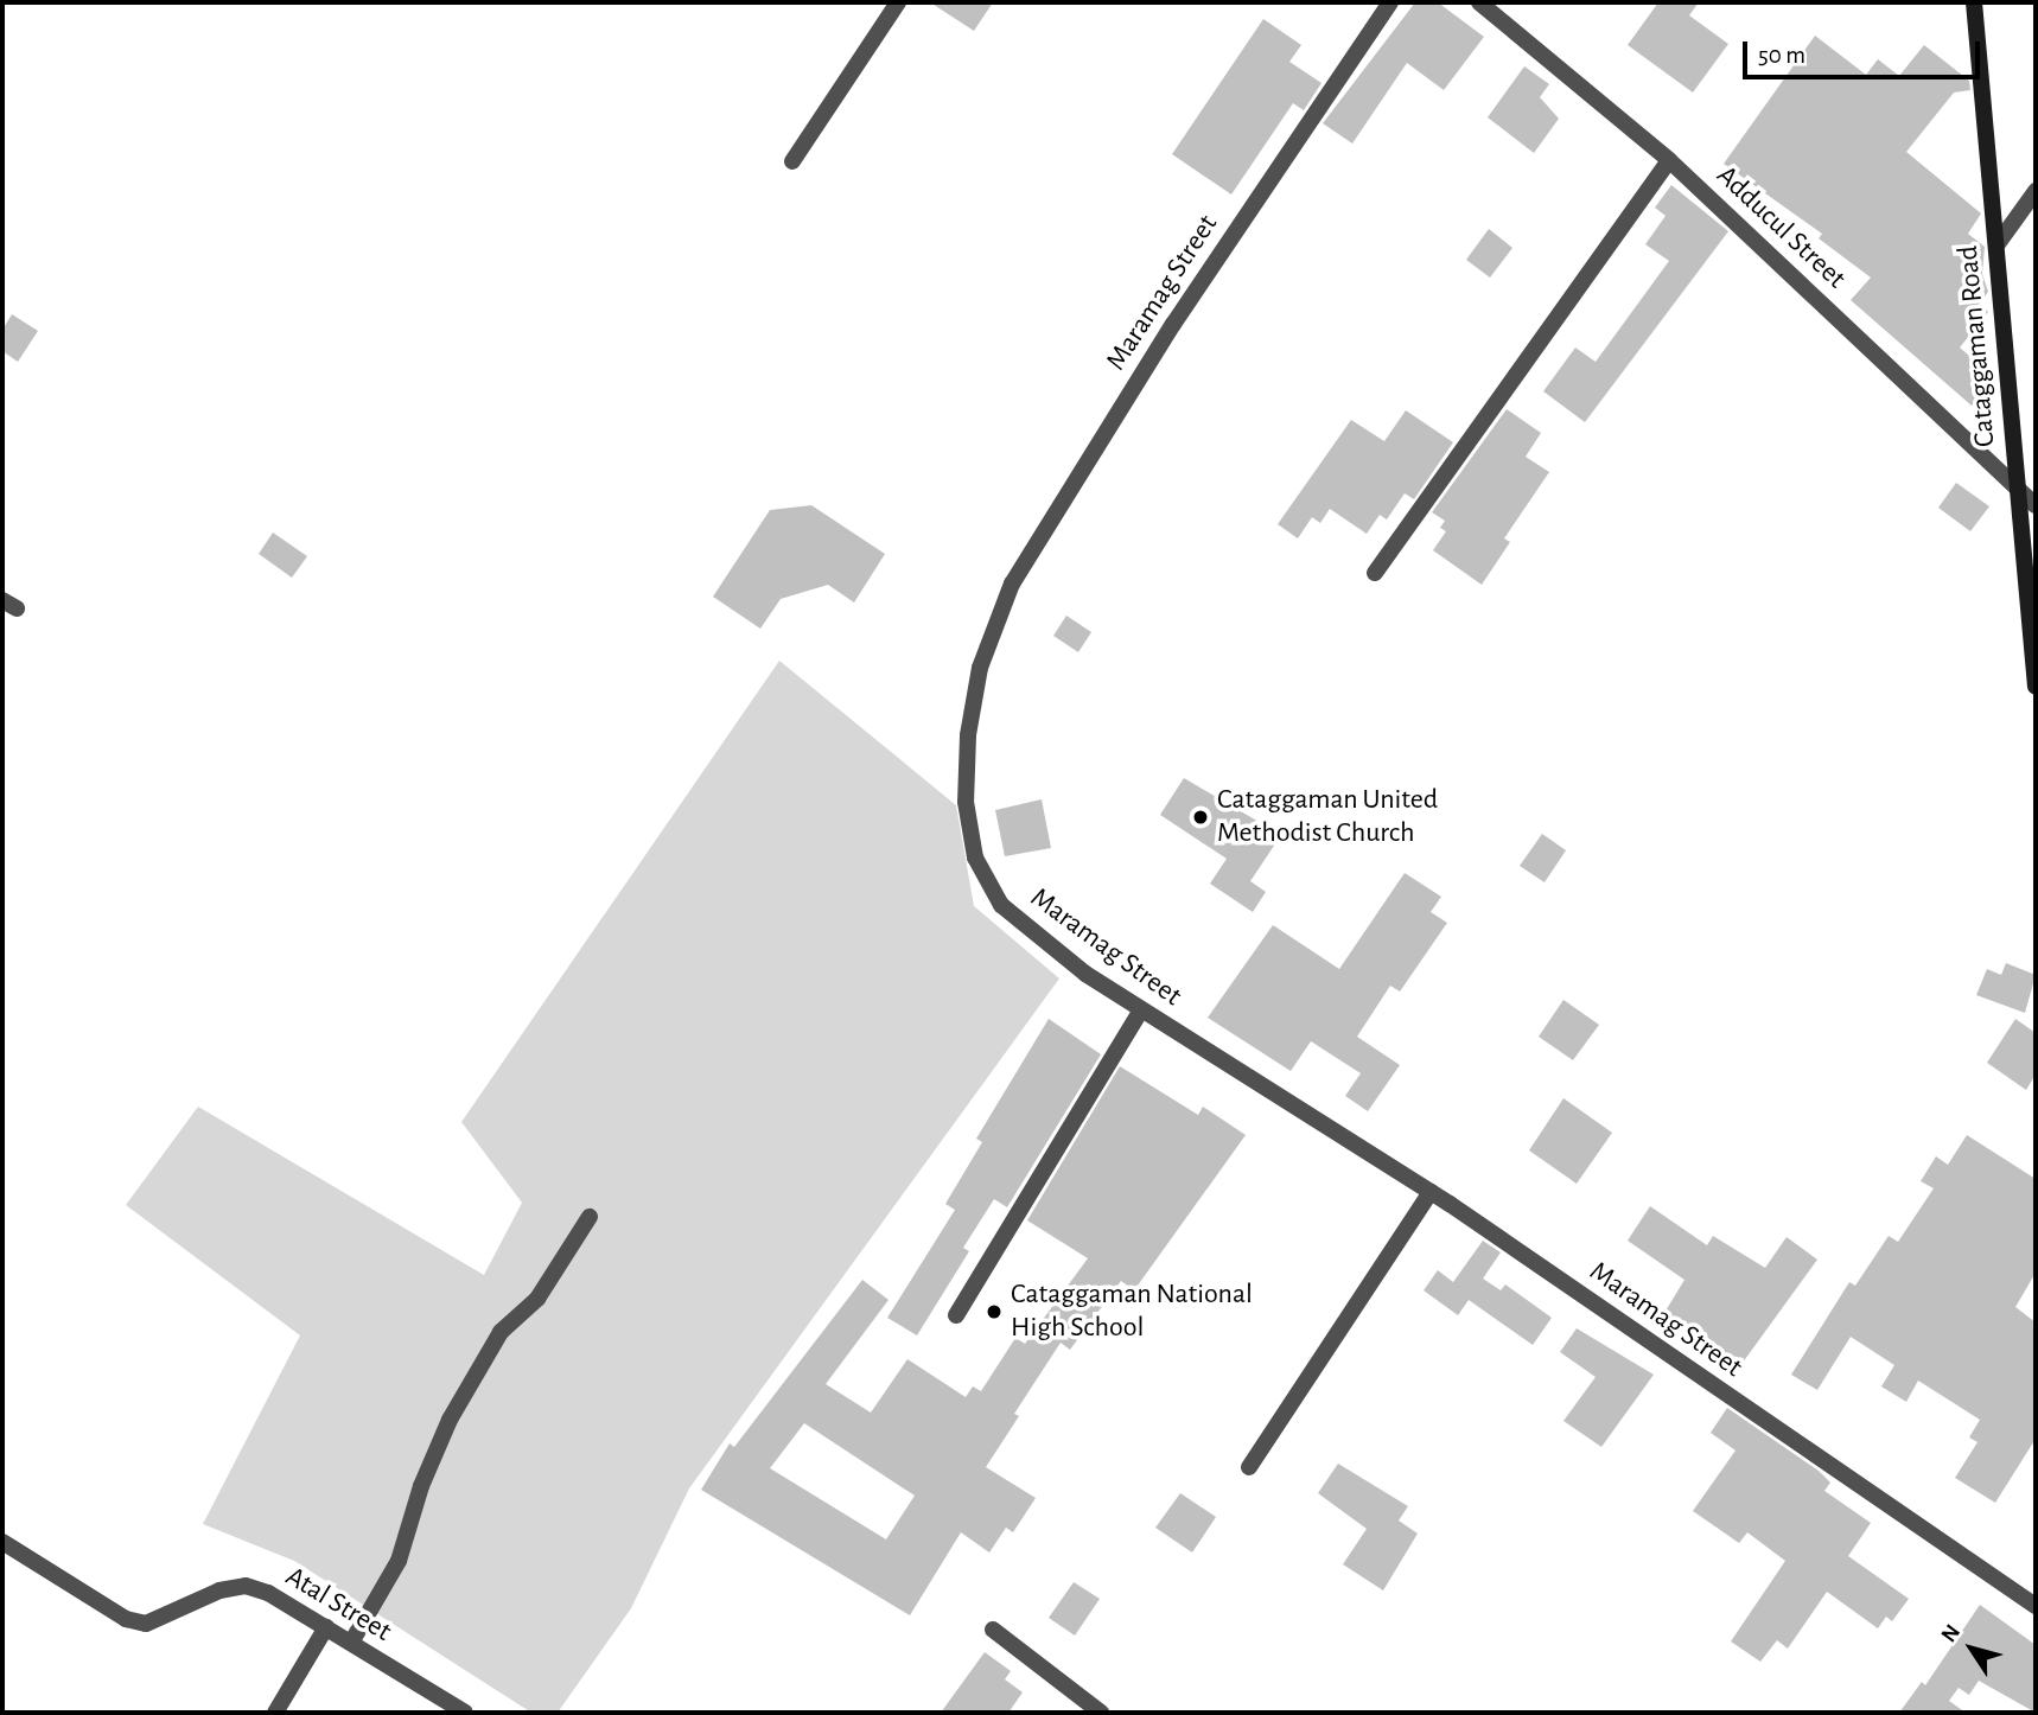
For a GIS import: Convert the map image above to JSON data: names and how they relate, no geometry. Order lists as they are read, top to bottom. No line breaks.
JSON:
{"streets":{"street":["Adducul Street","Maramag Street","Cataggaman Road","Atal Street"]},"crossings":[["Adducul Street","Cataggaman Road"]],"places":["Cataggaman United Methodist Church","Cataggaman National High School"],"scale_bar":"50 m","north":"top left"}
